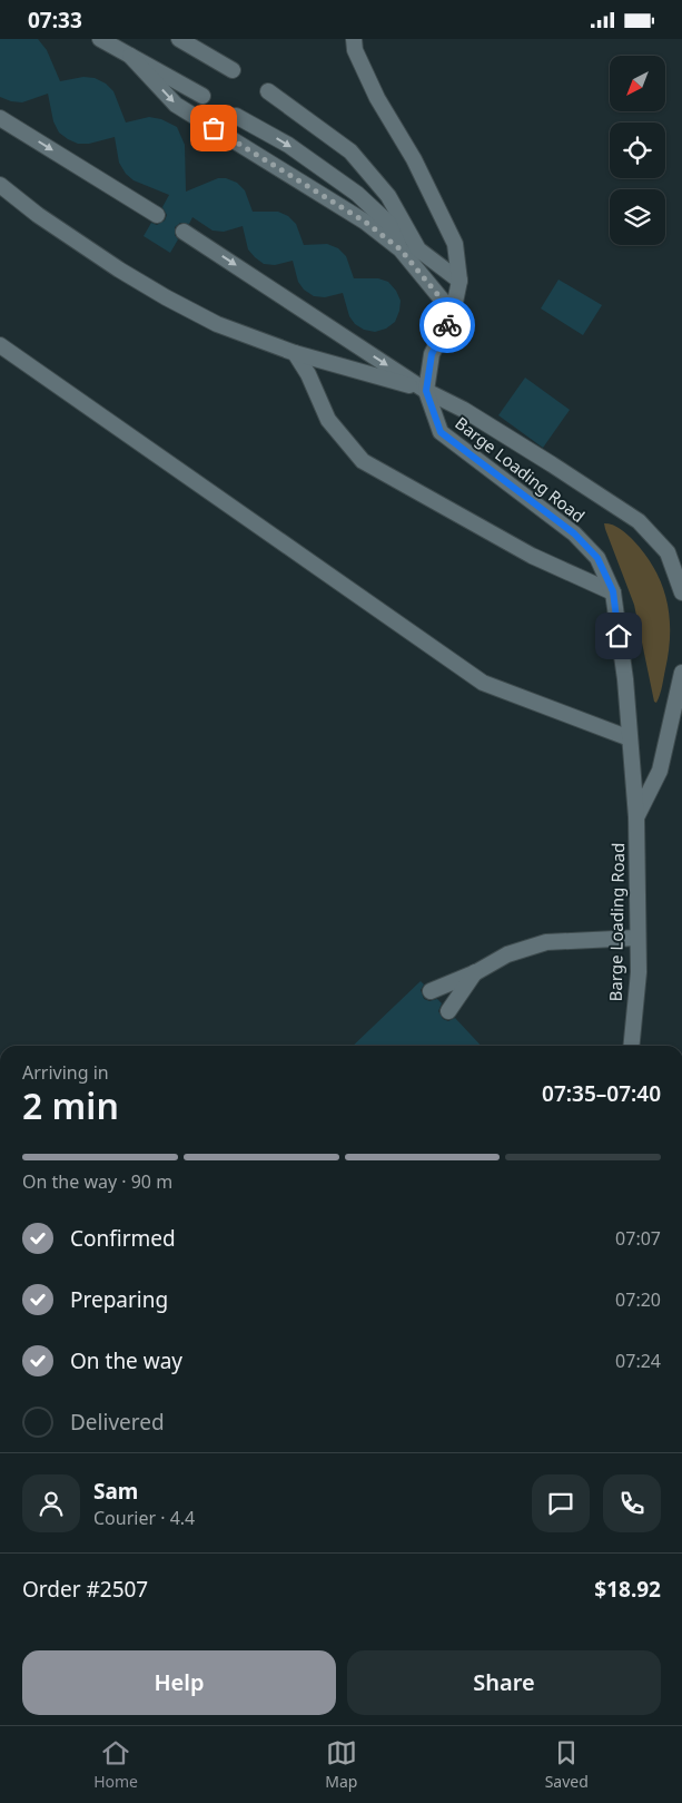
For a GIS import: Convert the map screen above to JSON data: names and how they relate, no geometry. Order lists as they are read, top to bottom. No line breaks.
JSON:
{"streets":{"street":["Barge Loading Road"]},"north":"bottom left","page":{"status":"07:33","heading":["2 min","Arriving in","07:35–07:40"],"panel":["Sam","Courier · 4.4","Order #2507","$18.92"],"bar":"On the way · 90 m","list":[["Confirmed","07:07"],["Preparing","07:20"],["On the way","07:24"],"Delivered"],"buttons":["Help","Share"],"tabs":["Home","Map","Saved"]}}
